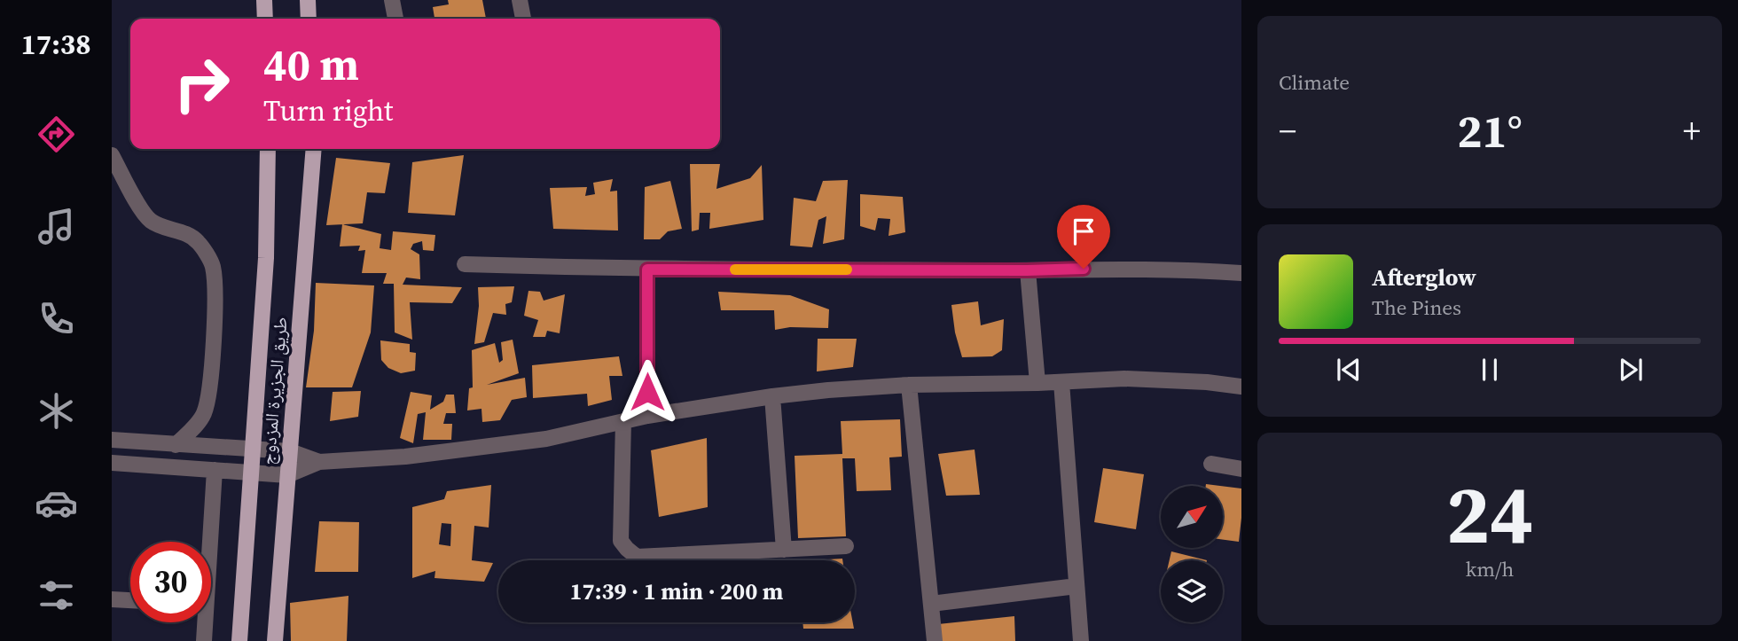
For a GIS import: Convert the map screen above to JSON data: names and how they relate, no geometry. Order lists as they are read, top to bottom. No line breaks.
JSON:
{"streets":{"main road":["طريق الجزيرة المزدوج"]},"north":"top right","page":{"tabs":"17:38","tile":["Climate",["24","km/h"]],"turn":["40 m","Turn right"],"heat":["−","21°","+"],"song":["Afterglow","The Pines"],"limit":"30","trip":"17:39 · 1 min · 200 m"}}
